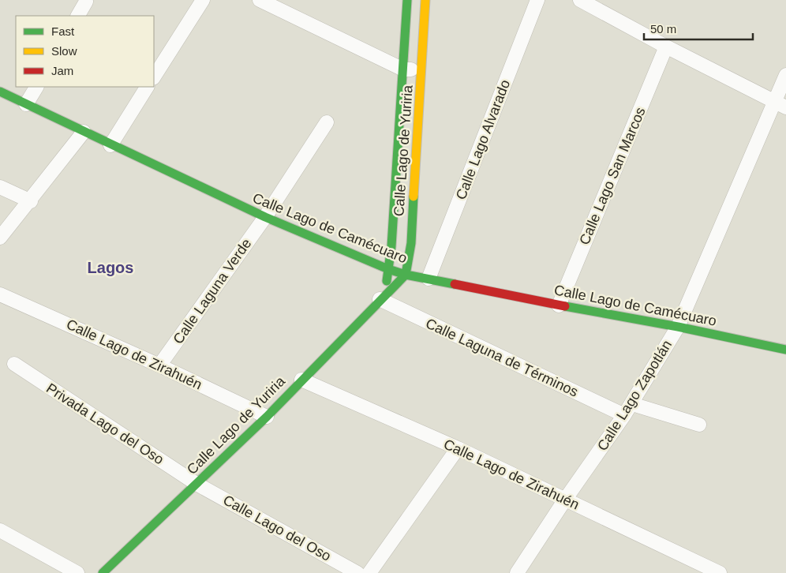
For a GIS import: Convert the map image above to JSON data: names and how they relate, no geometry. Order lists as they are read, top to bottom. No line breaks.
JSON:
{"streets":{"street":["Calle Lago Alvarado","Calle Lago de Yuriria","Calle Lago San Marcos","Calle Lago de Camécuaro","Calle Laguna Verde","Calle Lago de Zirahuén","Calle Laguna de Términos","Calle Lago Zapotlán","Privada Lago del Oso","Calle Lago del Oso"]},"crossings":[["Calle Lago Alvarado","Calle Lago de Camécuaro"],["Calle Lago de Yuriria","Calle Lago de Camécuaro"],["Calle Lago de Yuriria","Calle Lago de Zirahuén"],["Calle Lago de Yuriria","Calle Laguna de Términos"],["Calle Lago de Yuriria","Privada Lago del Oso"],["Calle Lago de Yuriria","Calle Lago del Oso"],["Calle Lago San Marcos","Calle Lago de Camécuaro"],["Calle Lago de Camécuaro","Calle Laguna Verde"],["Calle Lago de Camécuaro","Calle Lago Zapotlán"],["Calle Laguna Verde","Calle Lago de Zirahuén"],["Calle Lago de Zirahuén","Calle Lago Zapotlán"],["Calle Laguna de Términos","Calle Lago Zapotlán"],["Privada Lago del Oso","Calle Lago del Oso"]],"districts":["Lagos"],"legend":["Fast","Slow","Jam"],"scale_bar":"50 m"}
